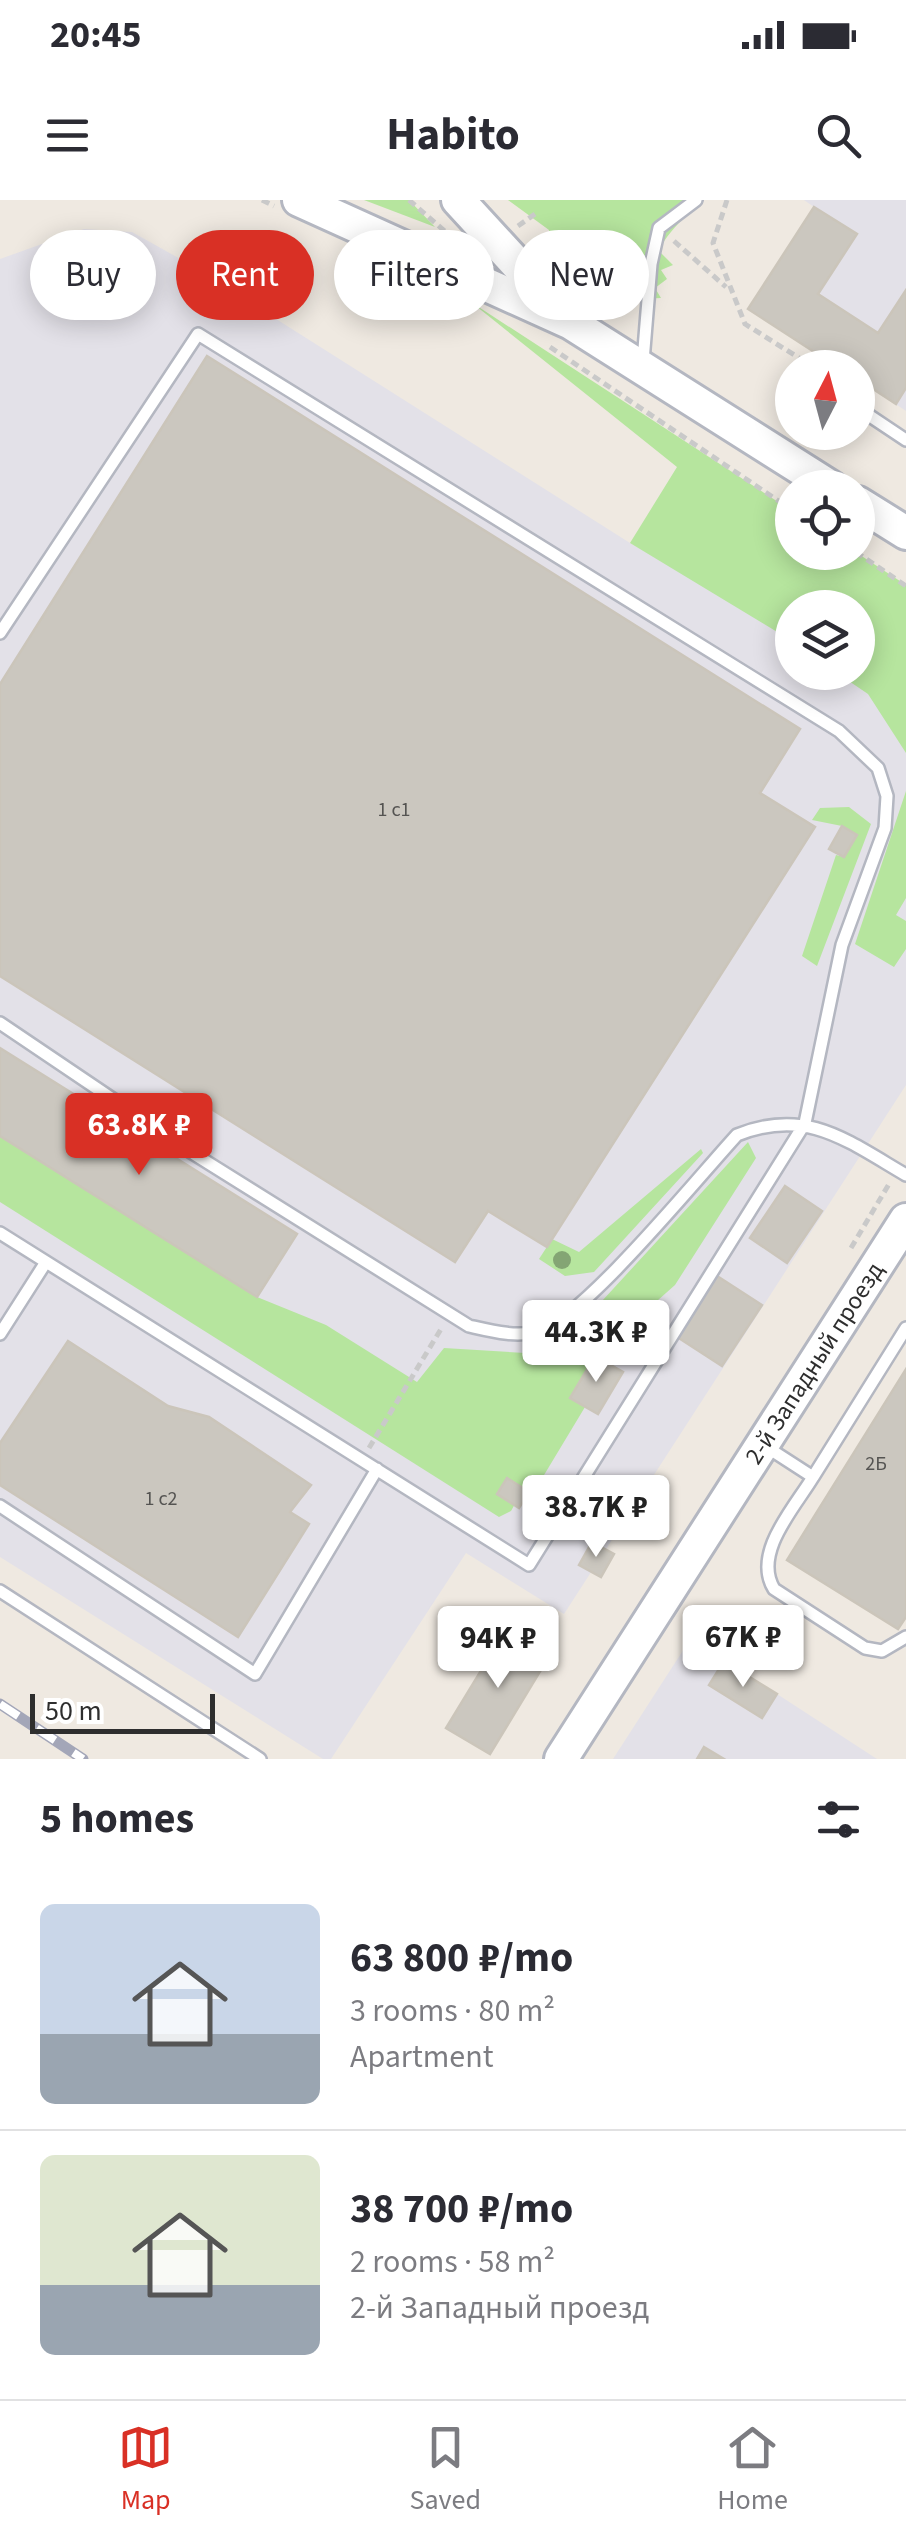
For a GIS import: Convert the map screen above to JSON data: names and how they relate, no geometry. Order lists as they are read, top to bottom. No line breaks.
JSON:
{"streets":{"main road":["2-й Западный проезд"]},"house_numbers":["1 с1","2Б","1 с2"],"scale_bar":"50 m","north":"top","page":{"status":"20:45","header":"Habito","chip":["Buy","Rent","Filters","New"],"price":["63.8K ₽","44.3K ₽","38.7K ₽","67K ₽","94K ₽"],"scale":"50 m","heading":"5 homes","list":[{"name":"63 800 ₽/mo","note":"3 rooms · 80 m² · Apartment"},{"name":"38 700 ₽/mo","note":"2 rooms · 58 m² · 2-й Западный проезд"}],"tabs":["Map","Saved","Home"]}}
